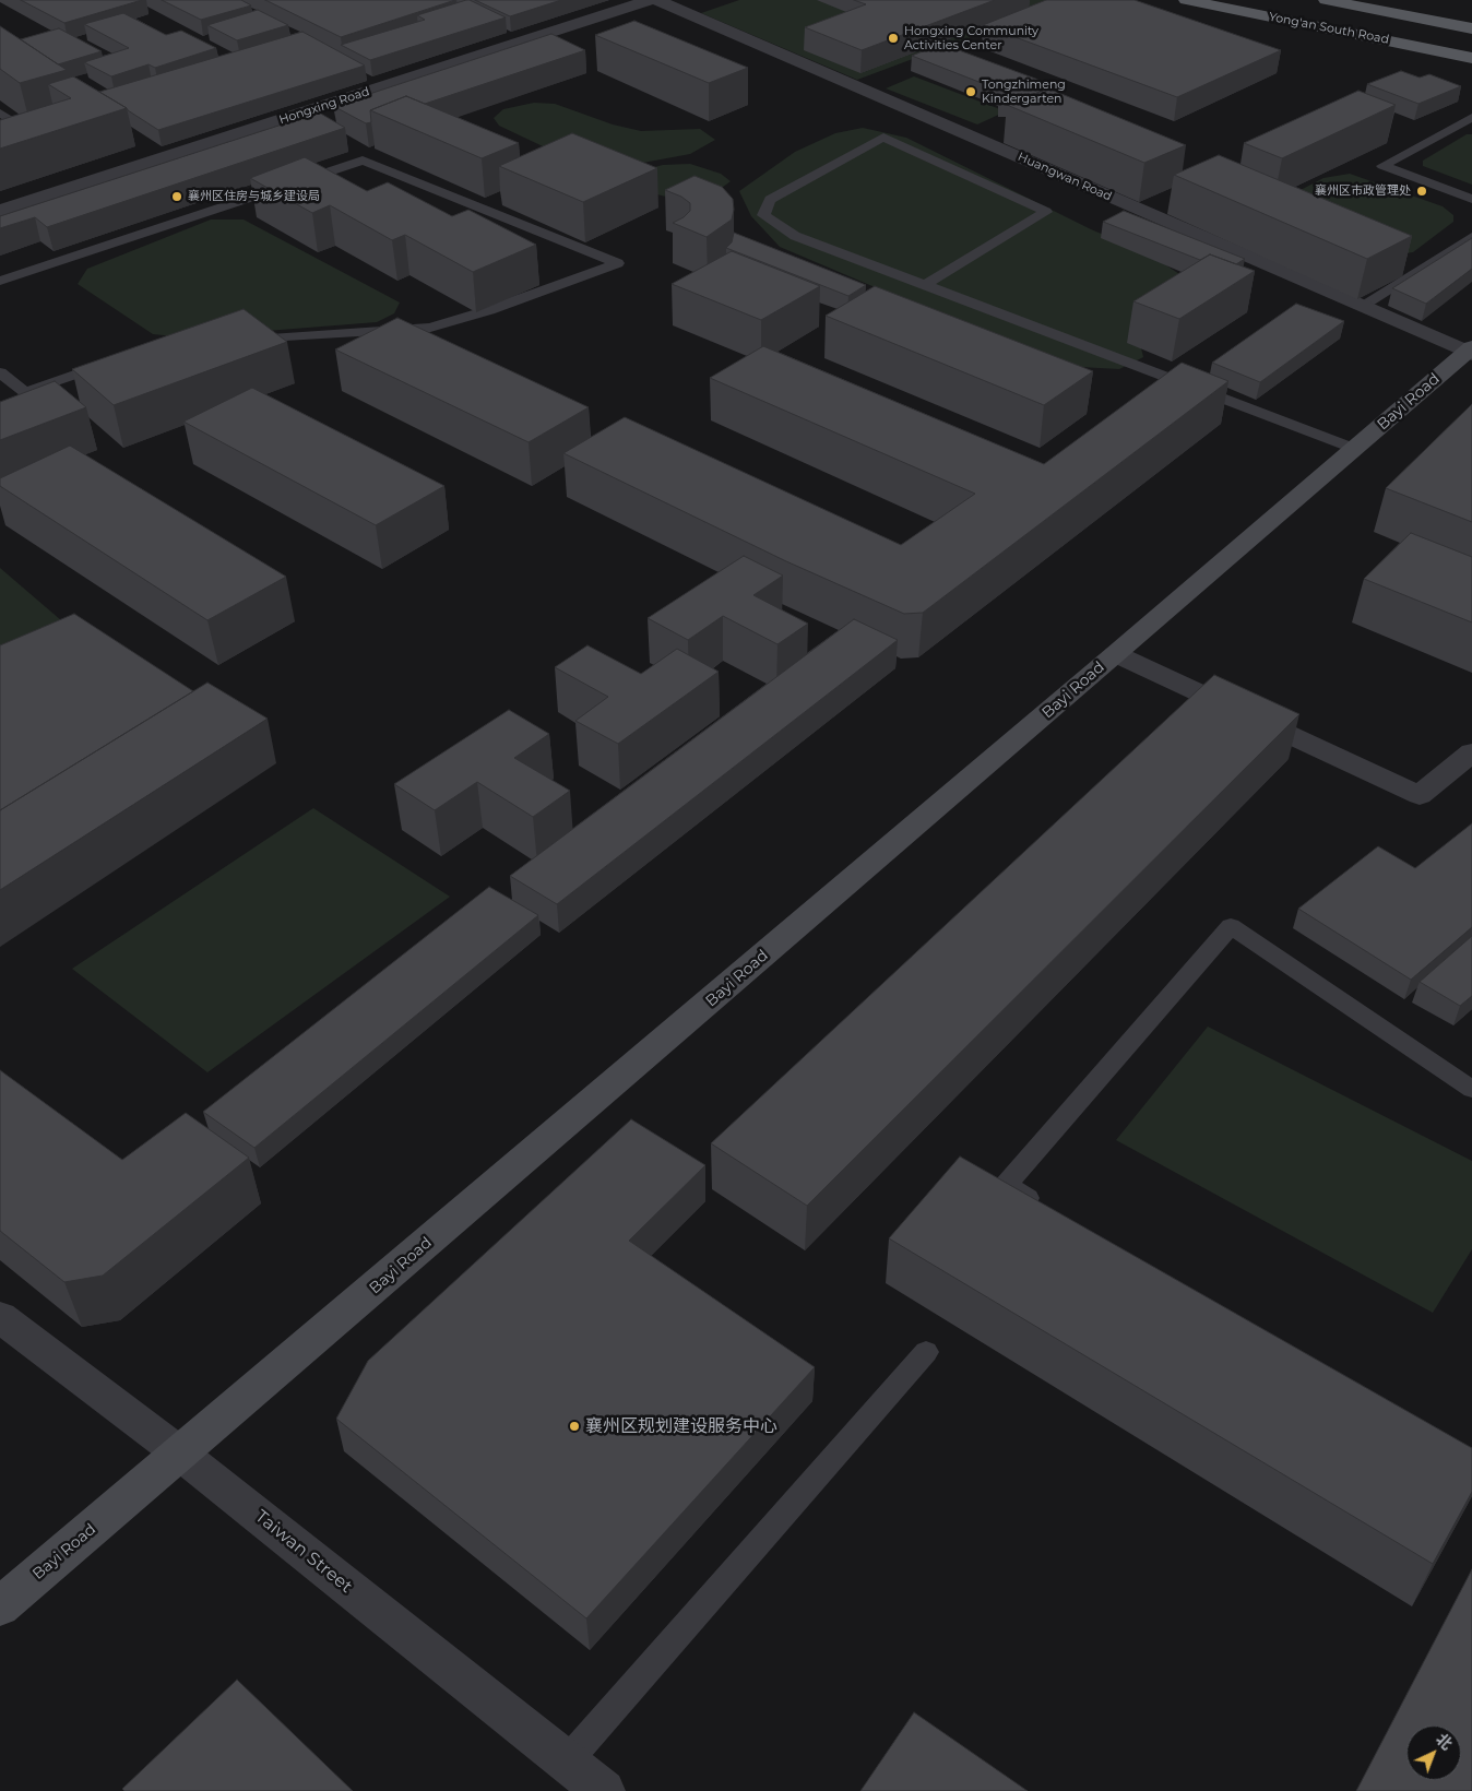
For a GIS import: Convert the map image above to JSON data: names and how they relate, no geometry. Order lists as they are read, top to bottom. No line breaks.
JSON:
{"streets":{"main road":["Yong'an South Road"],"street":["Hongxing Road","Huangwan Road","Bayi Road","Taiwan Street"]},"crossings":[["Huangwan Road","Bayi Road"],["Bayi Road","Taiwan Street"]],"places":["Hongxing Community Activities Center","Tongzhimeng Kindergarten","襄州区市政管理处","襄州区住房与城乡建设局","襄州区规划建设服务中心"],"north":"top right"}
